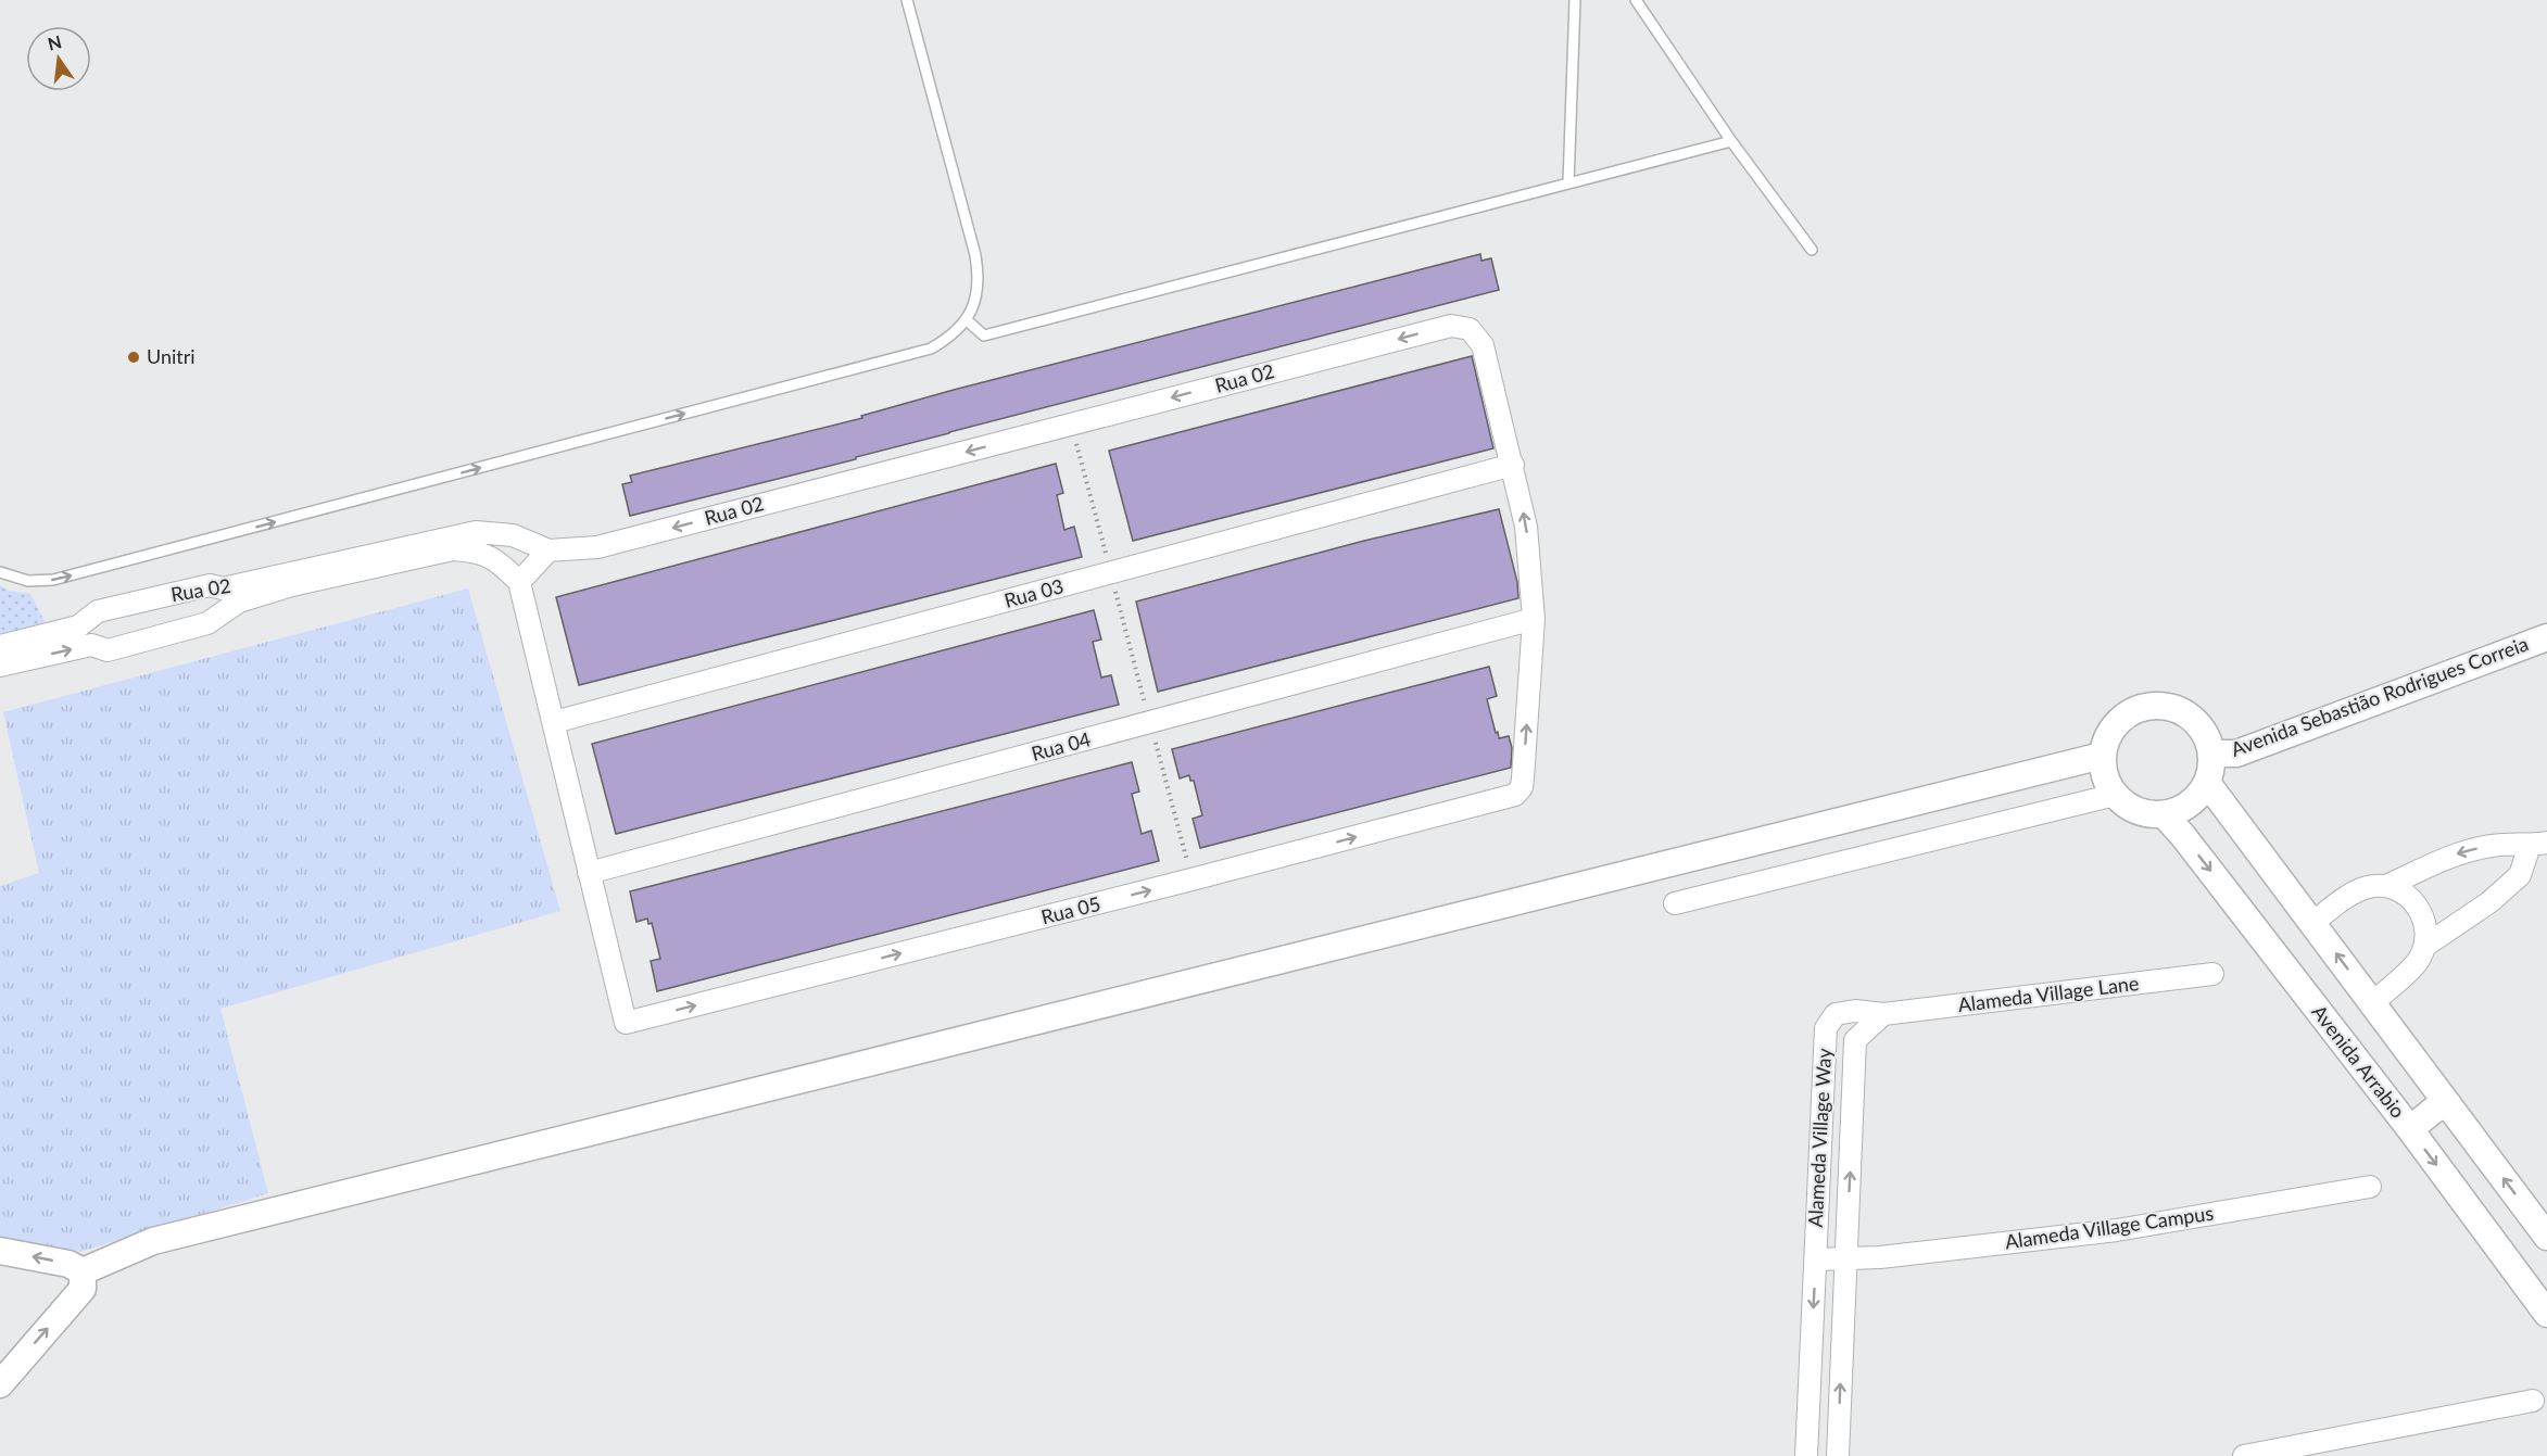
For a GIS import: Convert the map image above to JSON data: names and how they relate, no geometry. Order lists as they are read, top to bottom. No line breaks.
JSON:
{"streets":{"street":["Rua 02","Rua 03","Avenida Sebastião Rodrigues Correia","Rua 04","Rua 05","Alameda Village Lane","Avenida Arrabio","Alameda Village Way","Alameda Village Campus"]},"crossings":[["Rua 02","Rua 03"],["Avenida Sebastião Rodrigues Correia","Avenida Arrabio"],["Rua 04","Rua 05"],["Alameda Village Lane","Alameda Village Way"],["Alameda Village Way","Alameda Village Campus"]],"one_way":["Rua 02"],"places":["Unitri"],"north":"top"}
